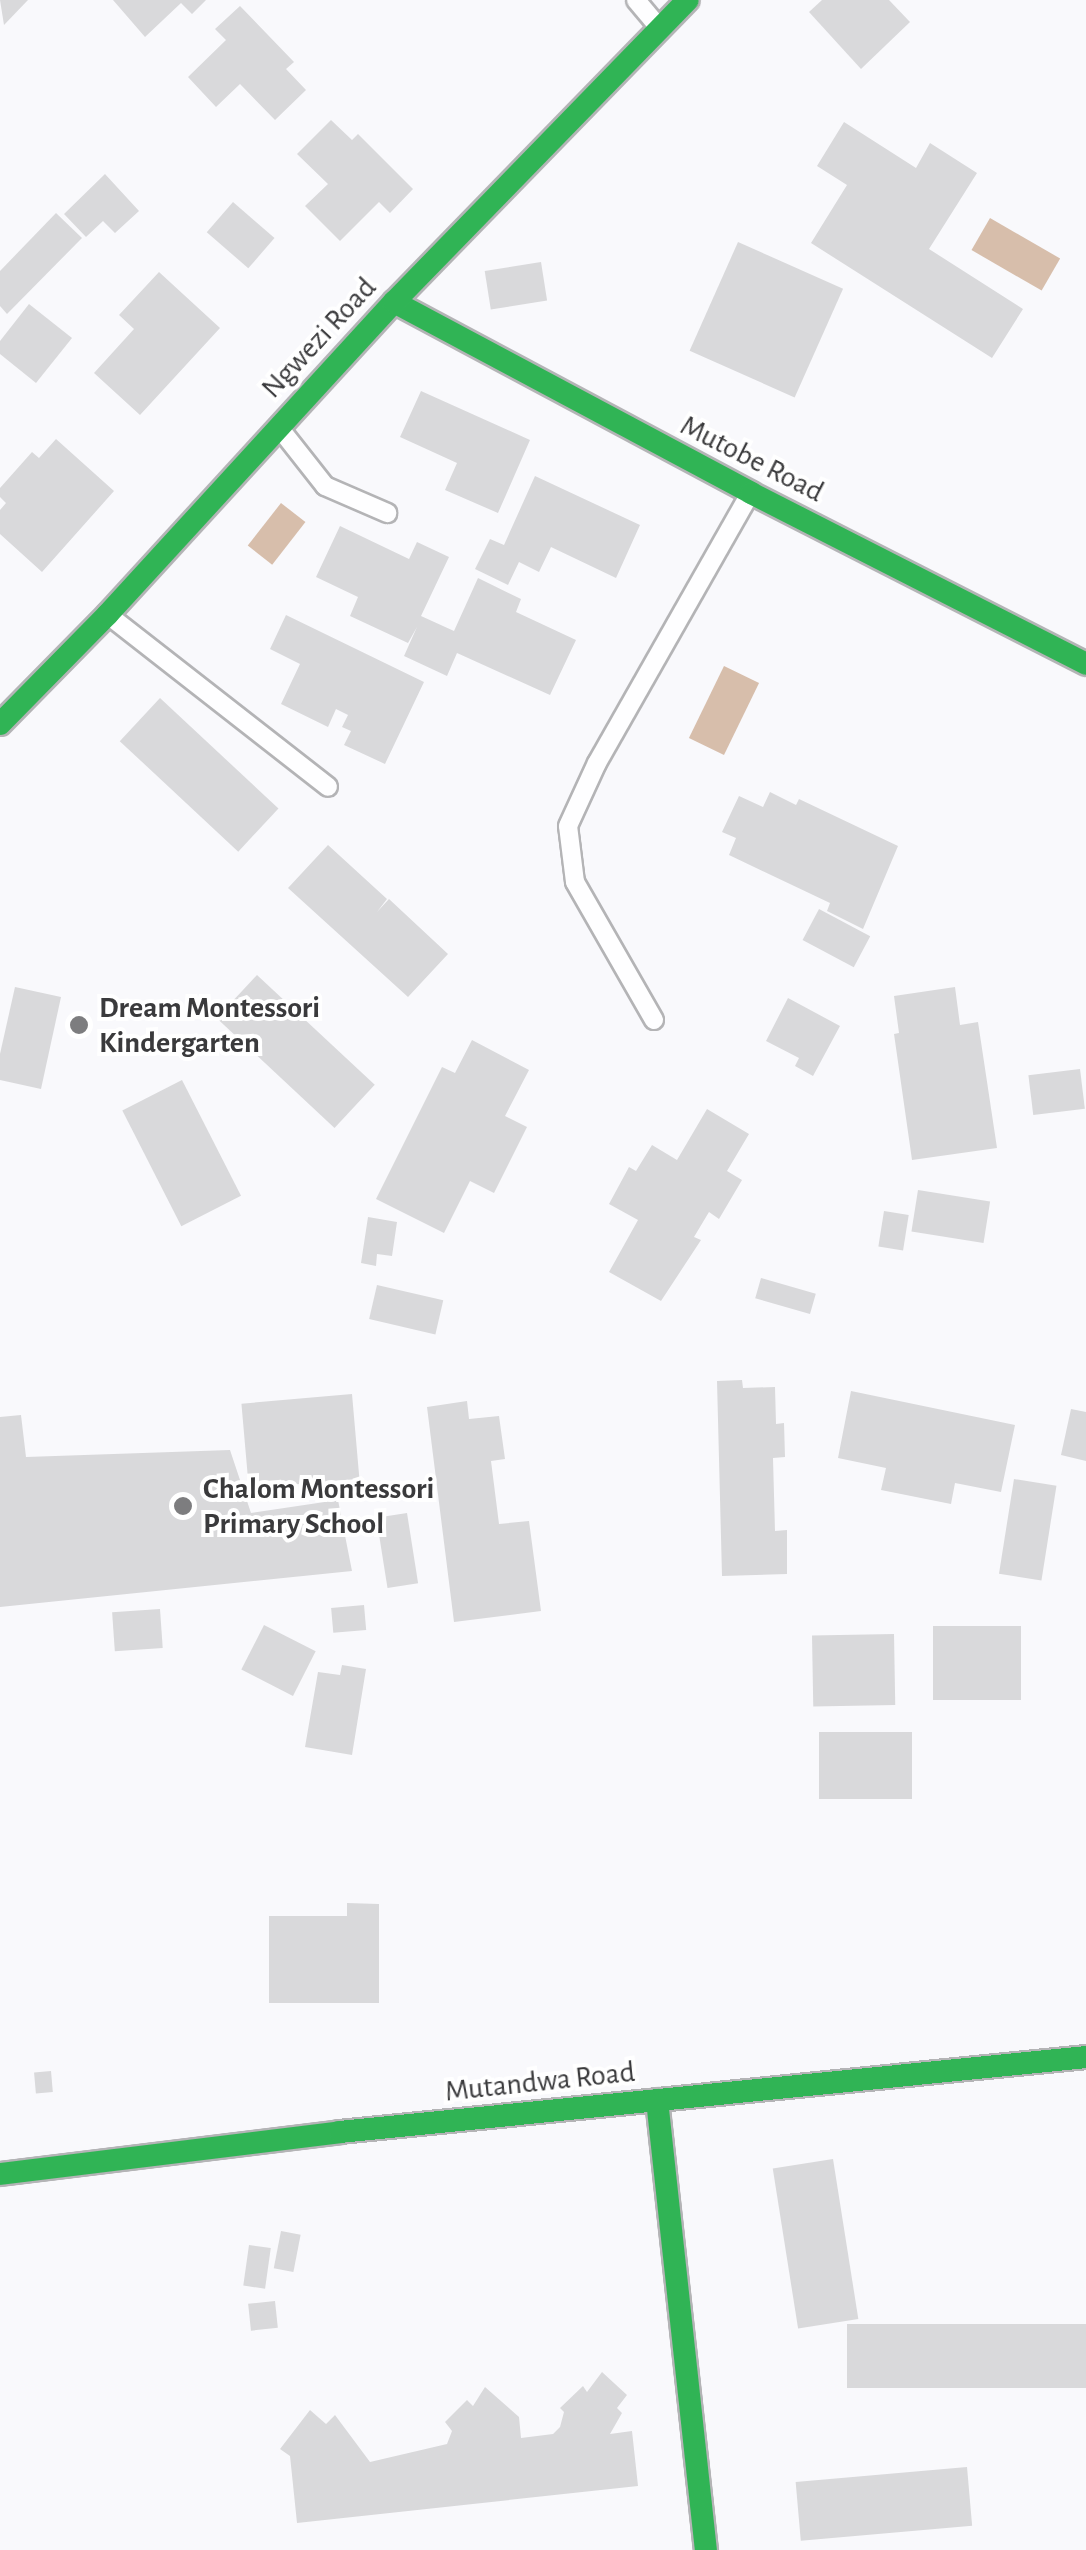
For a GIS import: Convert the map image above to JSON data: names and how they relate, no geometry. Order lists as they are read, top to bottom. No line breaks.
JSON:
{"streets":{"street":["Ngwezi Road","Mutobe Road","Mutandwa Road"]},"crossings":[["Ngwezi Road","Mutobe Road"]],"places":["Dream Montessori Kindergarten","Chalom Montessori Primary School"]}
